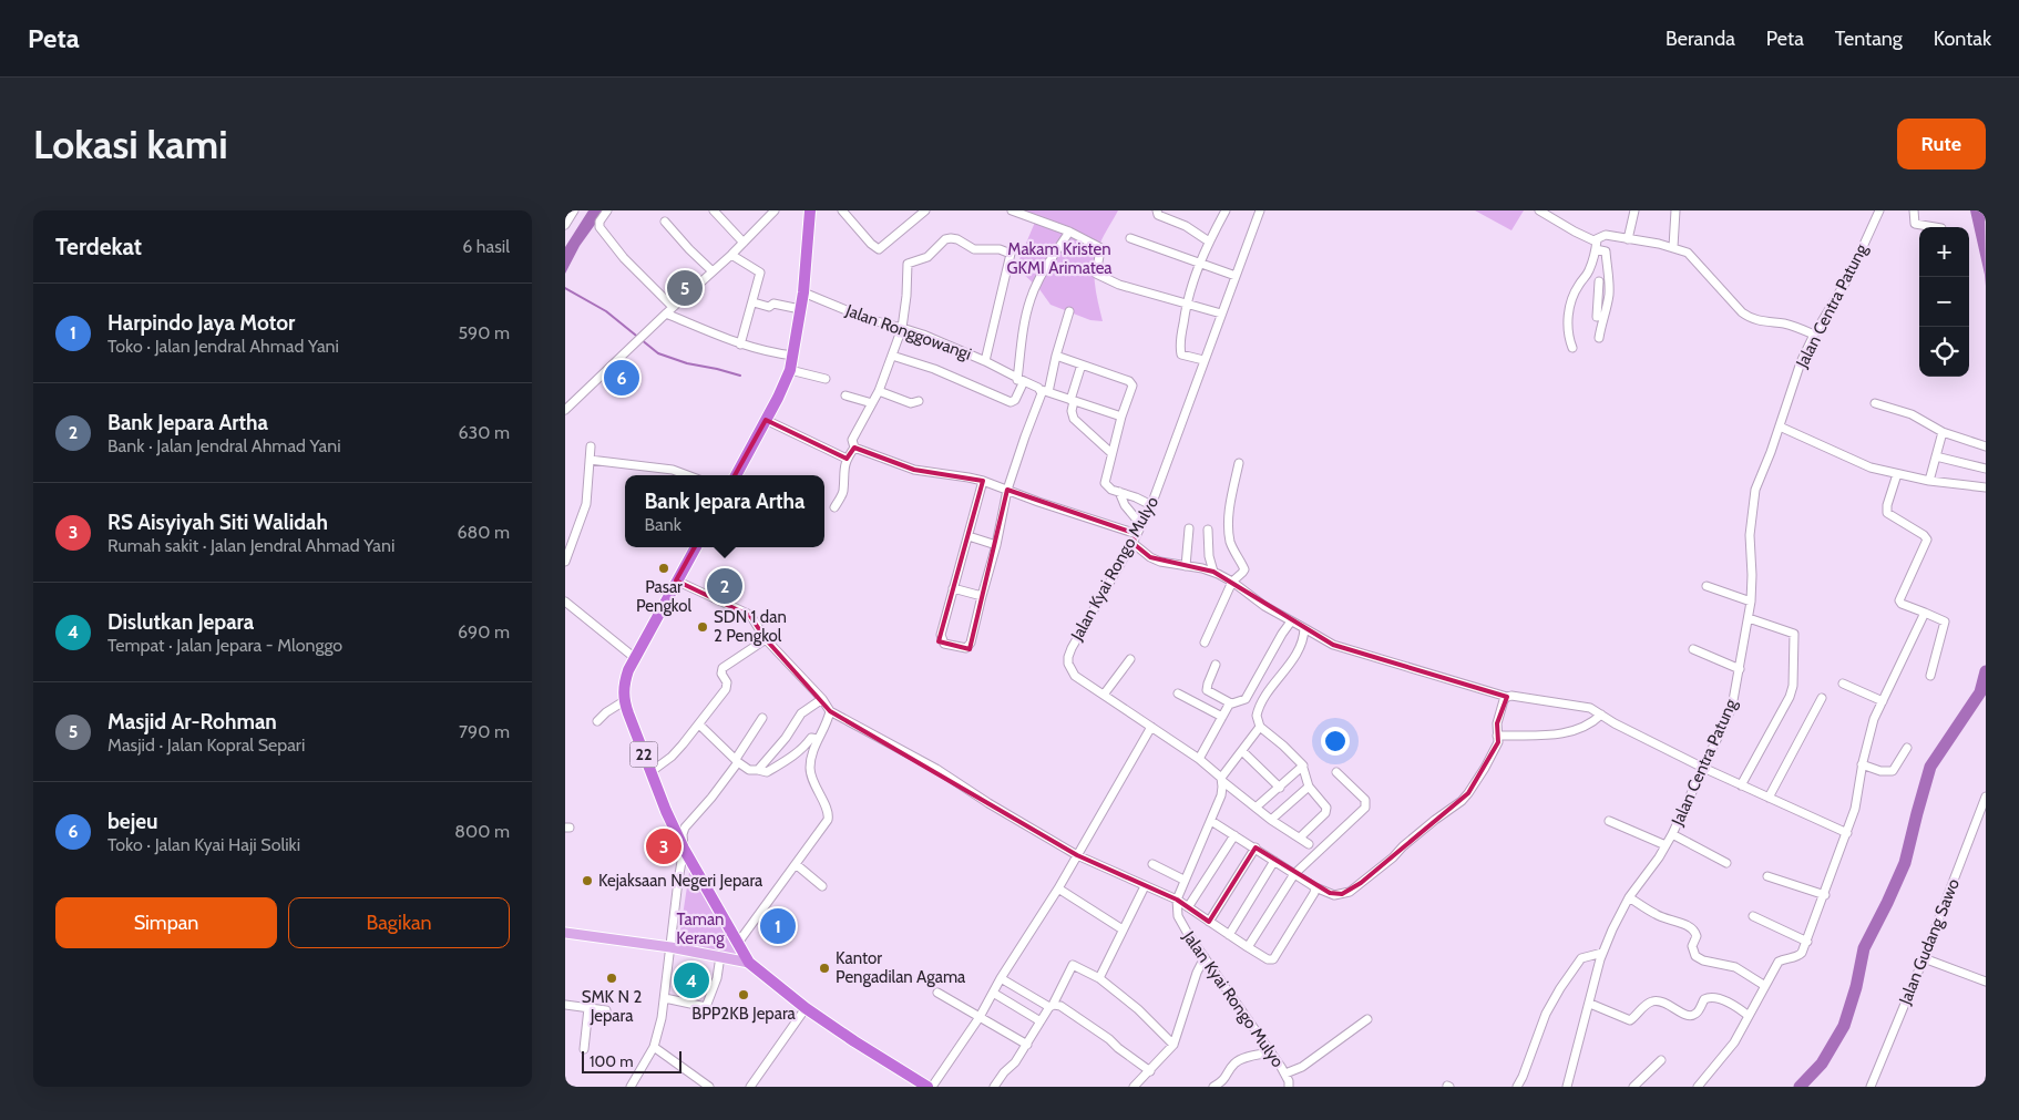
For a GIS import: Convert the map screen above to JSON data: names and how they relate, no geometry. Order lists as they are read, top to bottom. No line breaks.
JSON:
{"streets":{"highway":["22"],"street":["Jalan Centra Patung","Jalan Ronggowangi","Jalan Kyai Rongo Mulyo","Jalan Gudang Sawo"]},"parks":["Makam Kristen GKMI Arimatea","Taman Kerang"],"places":["Pasar Pengkol","SDN 1 dan 2 Pengkol","Kejaksaan Negeri Jepara","Kantor Pengadilan Agama","SMK N 2 Jepara","BPP2KB Jepara"],"scale_bar":"100 m","page":{"header":"Peta","nav":["Beranda","Peta","Tentang","Kontak"],"buttons":["Rute",["Simpan","Bagikan"]],"title":"Lokasi kami","heading":["Terdekat","6 hasil"],"map_buttons":["+","−"],"pins":["5","6","2","3","1","4"],"list":[{"mark":"1","name":"Harpindo Jaya Motor","note":"Toko · Jalan Jendral Ahmad Yani","value":"590 m"},{"mark":"2","name":"Bank Jepara Artha","note":"Bank · Jalan Jendral Ahmad Yani","value":"630 m"},{"mark":"3","name":"RS Aisyiyah Siti Walidah","note":"Rumah sakit · Jalan Jendral Ahmad Yani","value":"680 m"},{"mark":"4","name":"Dislutkan Jepara","note":"Tempat · Jalan Jepara - Mlonggo","value":"690 m"},{"mark":"5","name":"Masjid Ar-Rohman","note":"Masjid · Jalan Kopral Separi","value":"790 m"},{"mark":"6","name":"bejeu","note":"Toko · Jalan Kyai Haji Soliki","value":"800 m"}],"popup":["Bank Jepara Artha","Bank"],"scale":"100 m"}}
